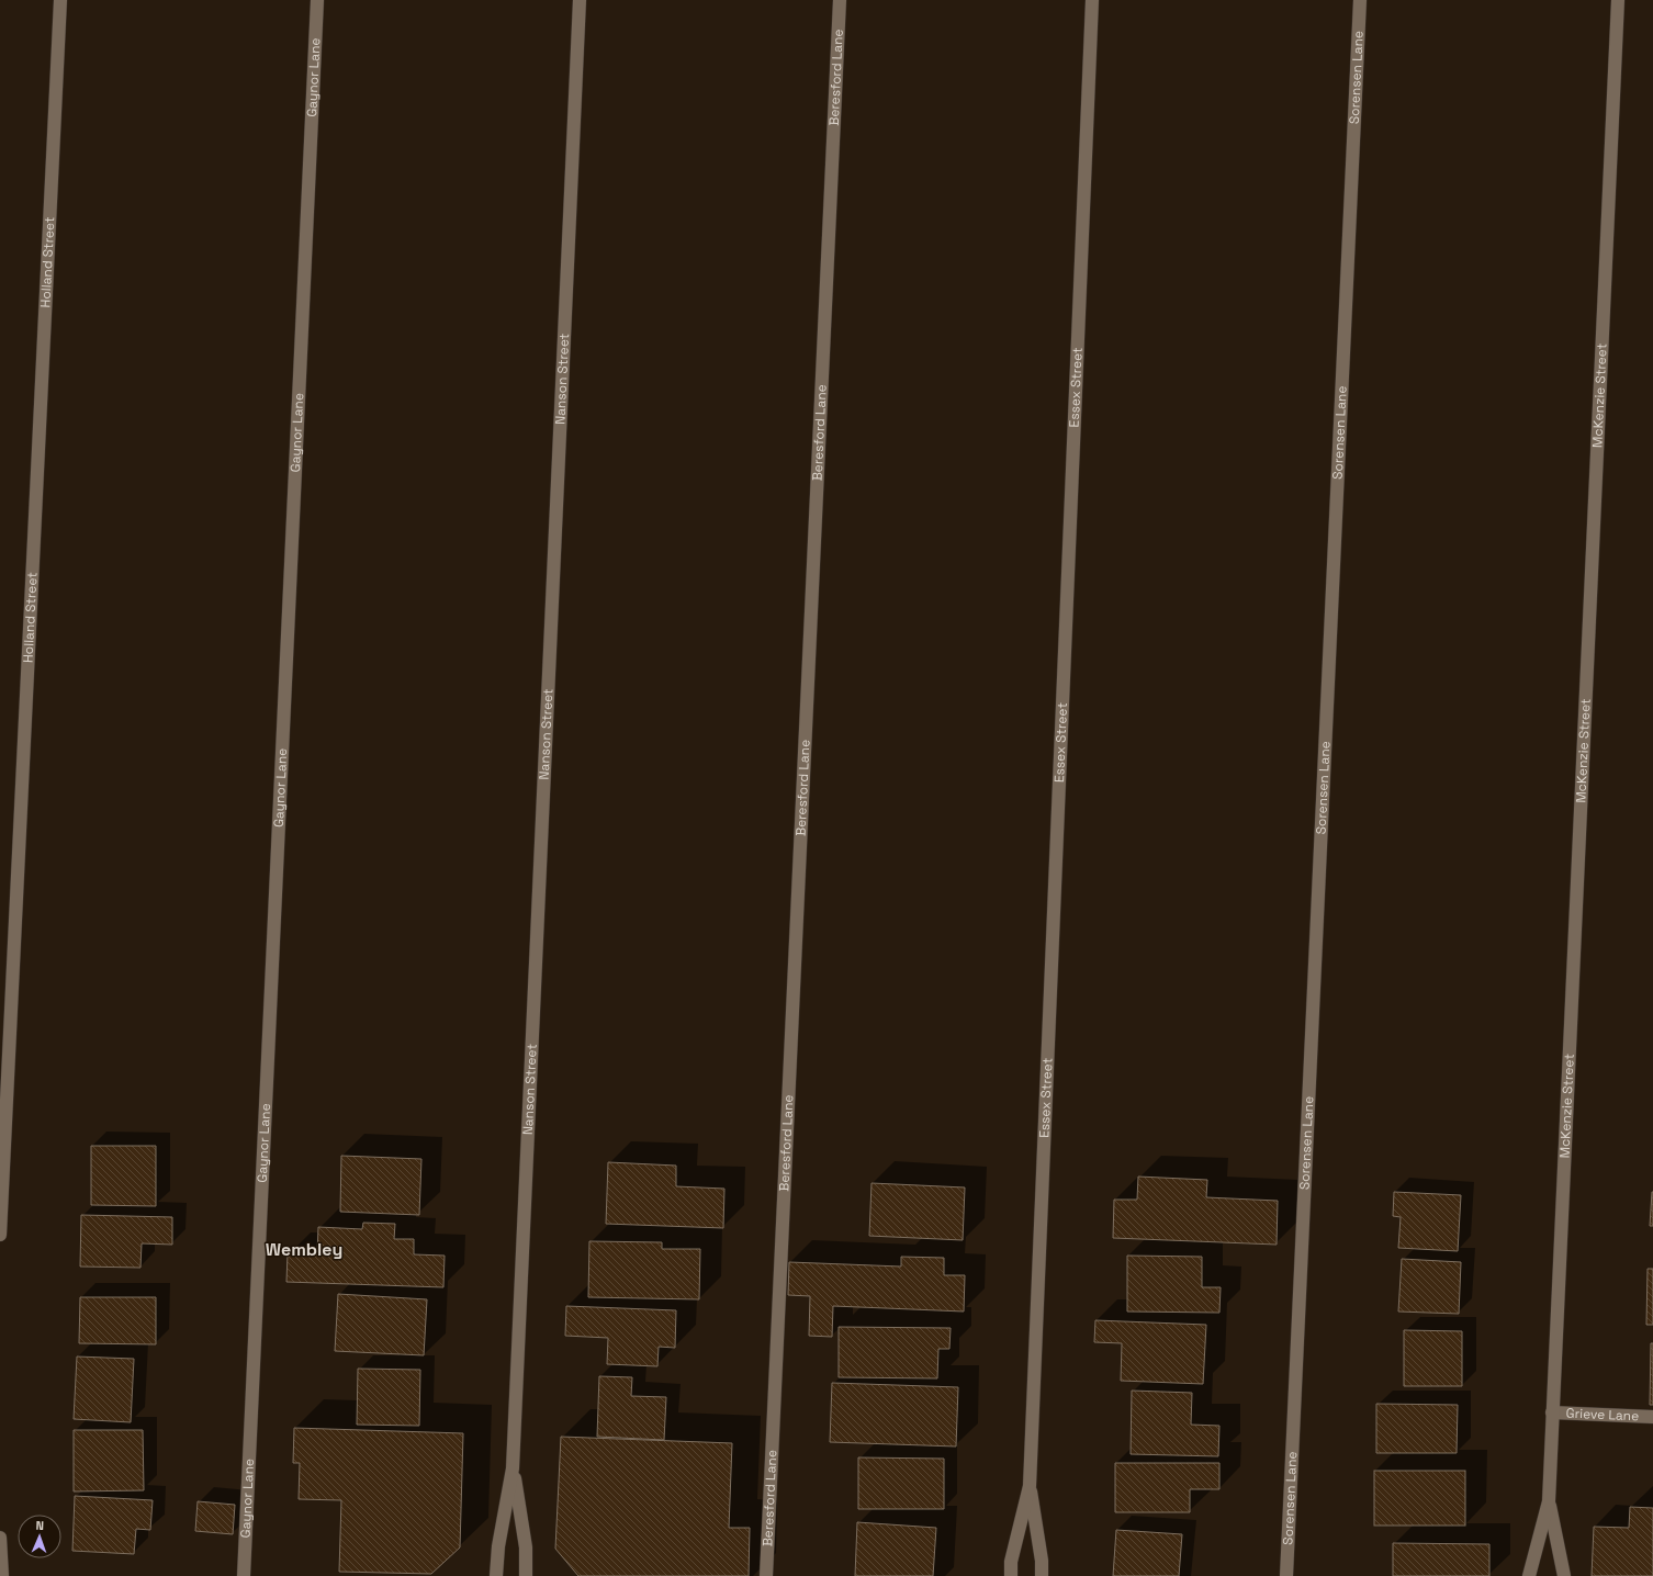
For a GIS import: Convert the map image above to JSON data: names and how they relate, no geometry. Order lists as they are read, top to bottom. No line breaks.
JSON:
{"streets":{"street":["Gaynor Lane","Beresford Lane","Sorensen Lane","Holland Street","Nanson Street","Essex Street","McKenzie Street","Grieve Lane"]},"crossings":[["McKenzie Street","Grieve Lane"]],"districts":["Wembley"],"north":"top"}
